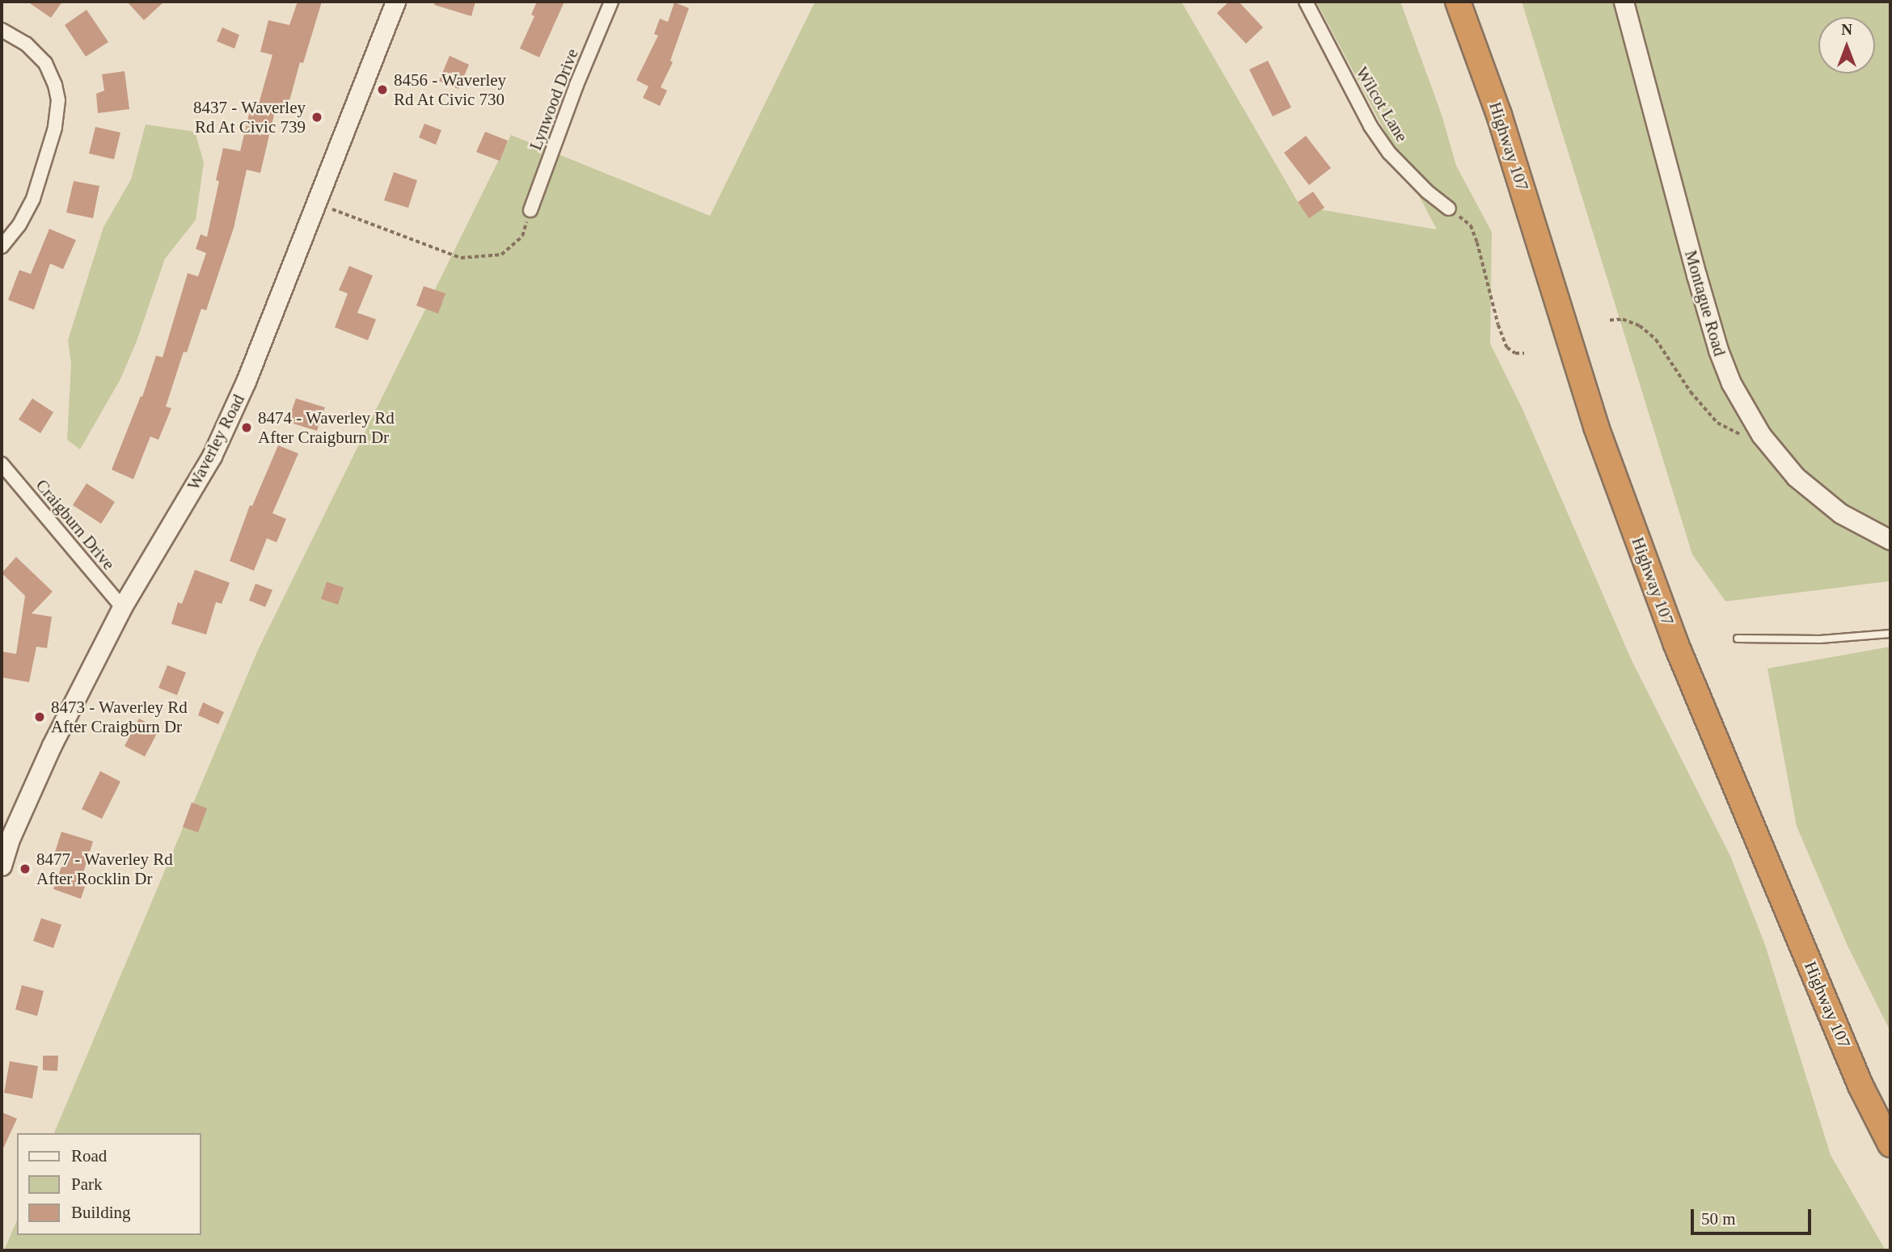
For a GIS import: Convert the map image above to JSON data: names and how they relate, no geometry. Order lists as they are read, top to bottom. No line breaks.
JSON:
{"streets":{"highway":["Highway 107"],"main road":["Montague Road","Waverley Road"],"street":["Lynwood Drive","Wilcot Lane","Craigburn Drive"]},"crossings":[["Waverley Road","Craigburn Drive"]],"places":["8456 - Waverley Rd At Civic 730","8437 - Waverley Rd At Civic 739","8474 - Waverley Rd After Craigburn Dr","8473 - Waverley Rd After Craigburn Dr","8477 - Waverley Rd After Rocklin Dr"],"legend":["Road","Park","Building"],"scale_bar":"50 m","north":"top"}
